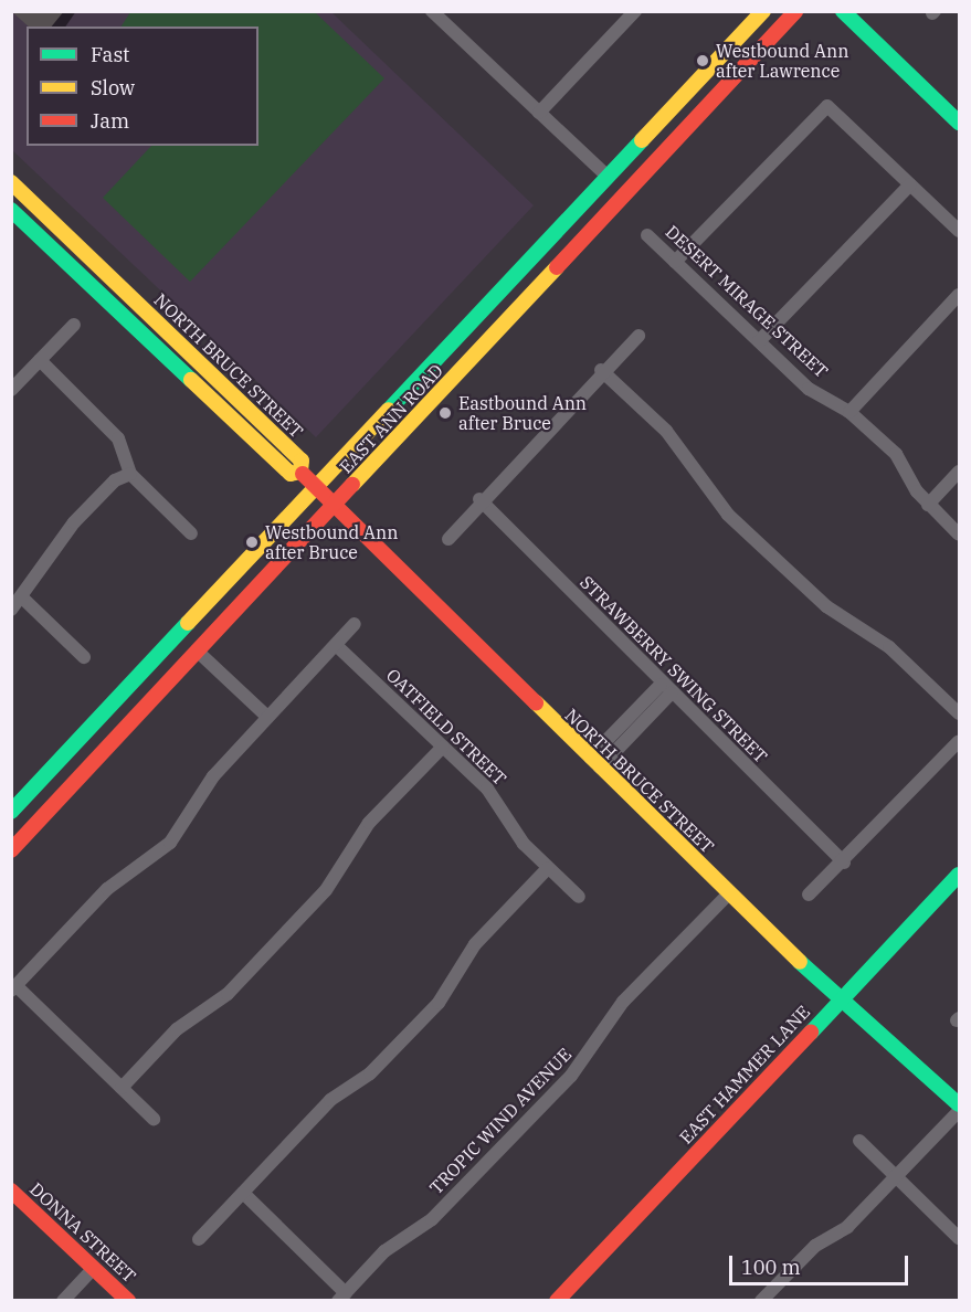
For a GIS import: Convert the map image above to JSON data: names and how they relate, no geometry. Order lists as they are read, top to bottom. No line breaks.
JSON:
{"streets":{"street":["DESERT MIRAGE STREET","NORTH BRUCE STREET","EAST ANN ROAD","STRAWBERRY SWING STREET","OATFIELD STREET","EAST HAMMER LANE","TROPIC WIND AVENUE","DONNA STREET"]},"crossings":[["NORTH BRUCE STREET","EAST ANN ROAD"],["NORTH BRUCE STREET","EAST HAMMER LANE"],["NORTH BRUCE STREET","TROPIC WIND AVENUE"]],"places":["Westbound Ann after Lawrence","Eastbound Ann after Bruce","Westbound Ann after Bruce"],"legend":["Fast","Slow","Jam"],"scale_bar":"100 m"}
